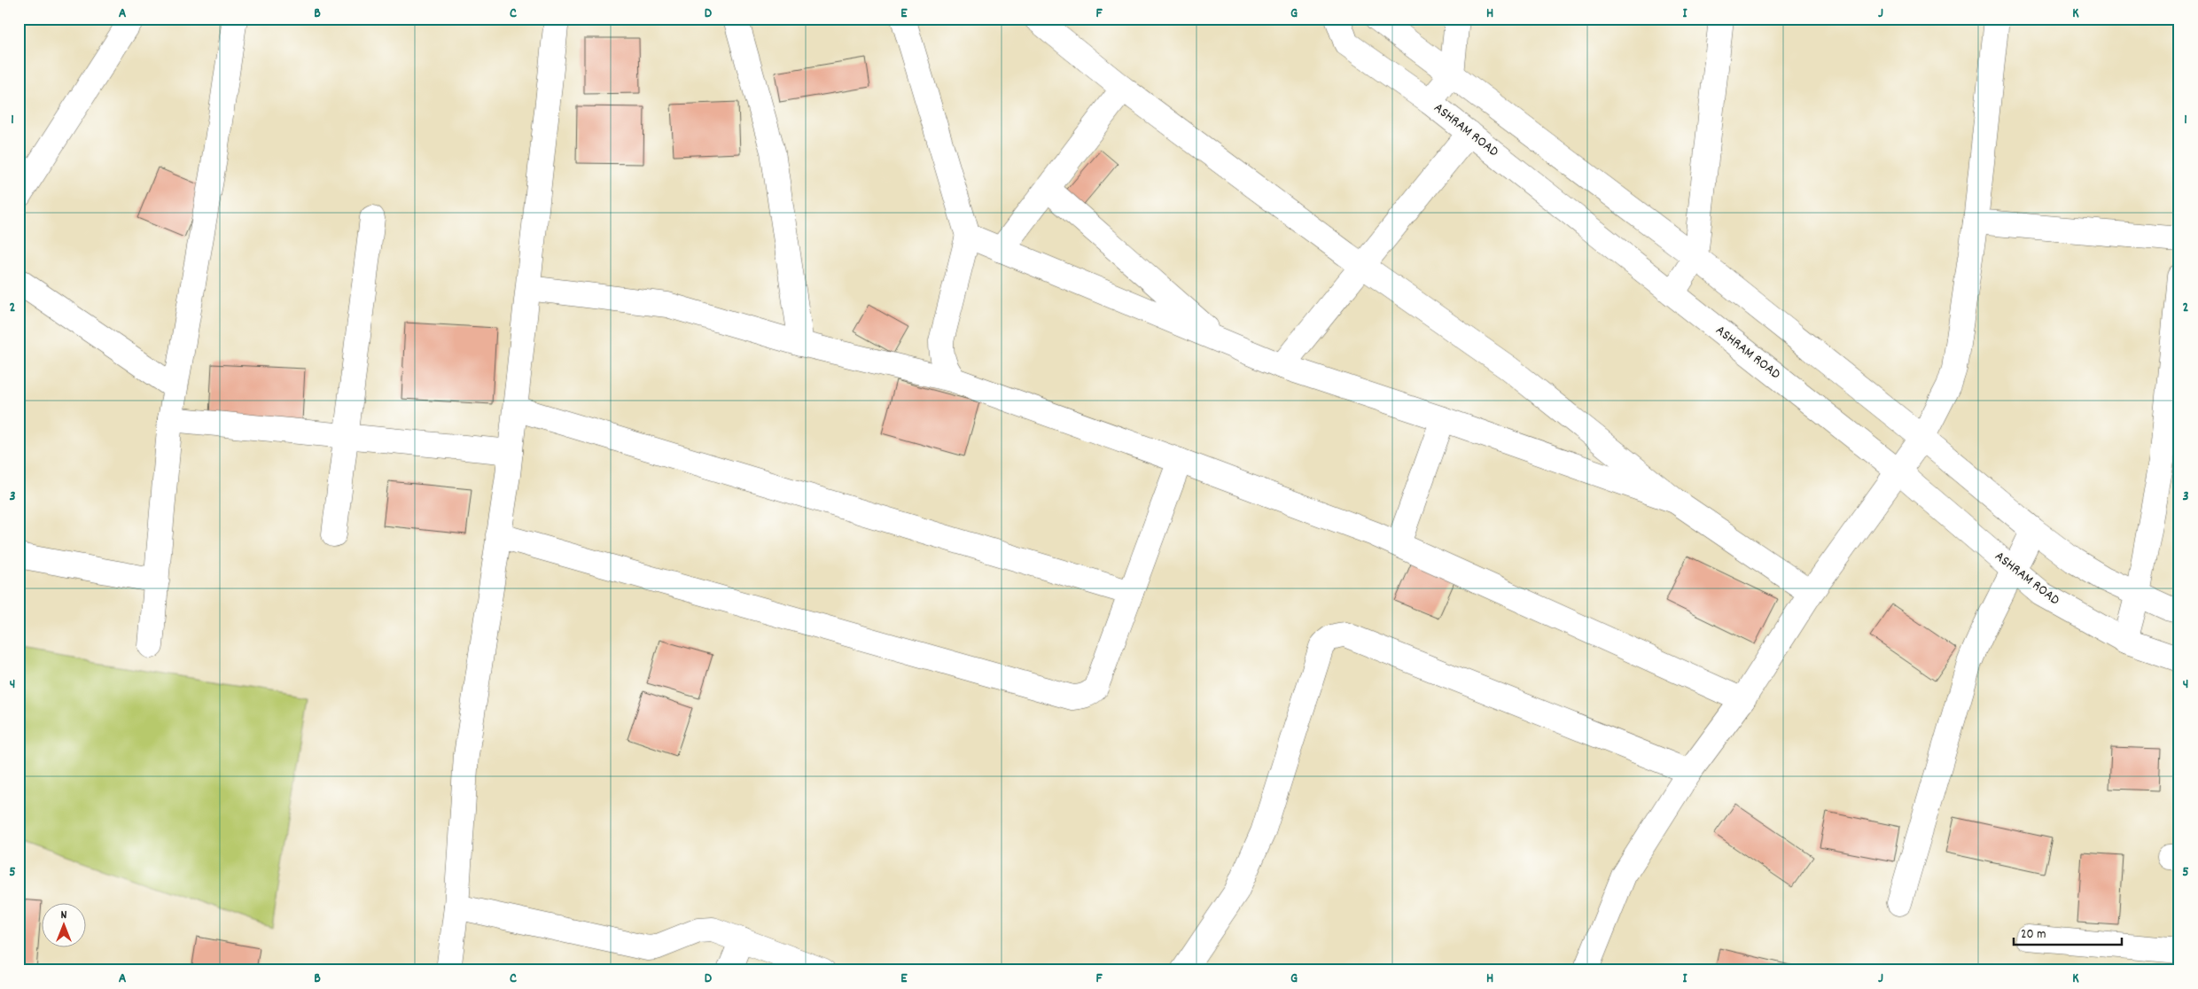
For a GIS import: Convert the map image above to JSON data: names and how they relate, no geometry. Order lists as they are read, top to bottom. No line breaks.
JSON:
{"streets":{"street":["ASHRAM ROAD"]},"scale_bar":"20 m","north":"top","grid":{"columns":["A","B","C","D","E","F","G","H","I","J","K"],"rows":["1","2","3","4","5"]}}
